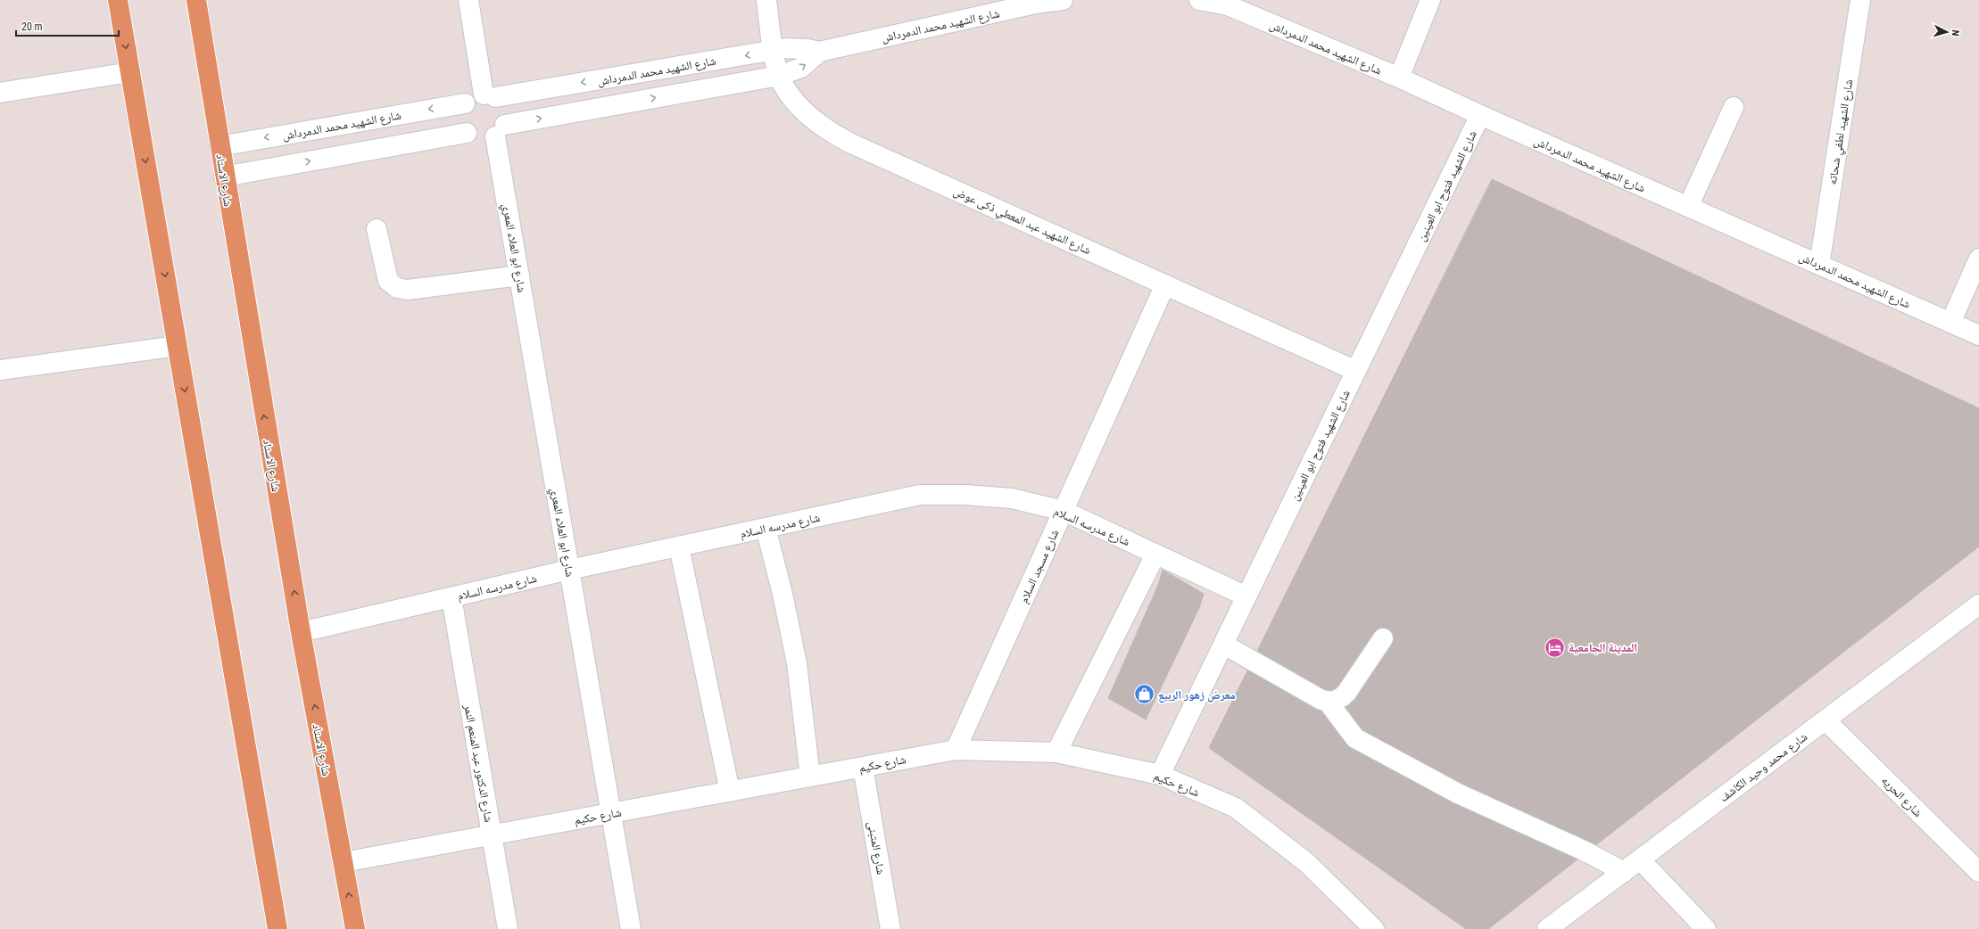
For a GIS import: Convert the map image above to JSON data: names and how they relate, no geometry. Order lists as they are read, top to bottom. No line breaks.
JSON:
{"streets":{"main road":["شارع الاستاد"],"street":["شارع الشهيد محمد الدمرداش","شارع الشهيد لطفي شحاته","شارع الشهيد فتوح ابو العينين","شارع الشهيد عبد المعطي ذكى عوض","شارع ابو العلاء المعري","شارع مدرسه السلام","شارع مسجد السلام","شارع الدكتور عبد المنعم النمر","شارع حكيم","شارع محمد وحيد الكاشف","شارع الحريه","شارع المتبنى"]},"crossings":[["شارع الشهيد محمد الدمرداش","شارع الشهيد لطفي شحاته"],["شارع الشهيد محمد الدمرداش","شارع الاستاد"],["شارع الشهيد محمد الدمرداش","شارع الشهيد فتوح ابو العينين"],["شارع الشهيد محمد الدمرداش","شارع الشهيد عبد المعطي ذكى عوض"],["شارع الشهيد محمد الدمرداش","شارع ابو العلاء المعري"],["شارع الاستاد","شارع مدرسه السلام"],["شارع الاستاد","شارع حكيم"],["شارع الشهيد فتوح ابو العينين","شارع الشهيد عبد المعطي ذكى عوض"],["شارع الشهيد فتوح ابو العينين","شارع مدرسه السلام"],["شارع الشهيد فتوح ابو العينين","شارع حكيم"],["شارع الشهيد عبد المعطي ذكى عوض","شارع مسجد السلام"],["شارع ابو العلاء المعري","شارع مدرسه السلام"],["شارع ابو العلاء المعري","شارع حكيم"],["شارع مدرسه السلام","شارع مسجد السلام"],["شارع مدرسه السلام","شارع الدكتور عبد المنعم النمر"],["شارع مسجد السلام","شارع حكيم"],["شارع الدكتور عبد المنعم النمر","شارع حكيم"],["شارع حكيم","شارع المتبنى"],["شارع محمد وحيد الكاشف","شارع الحريه"]],"places":{"hotel":["المدينة الجامعية"],"shop":["معرض زهور الربيع"]},"scale_bar":"20 m","north":"right"}
